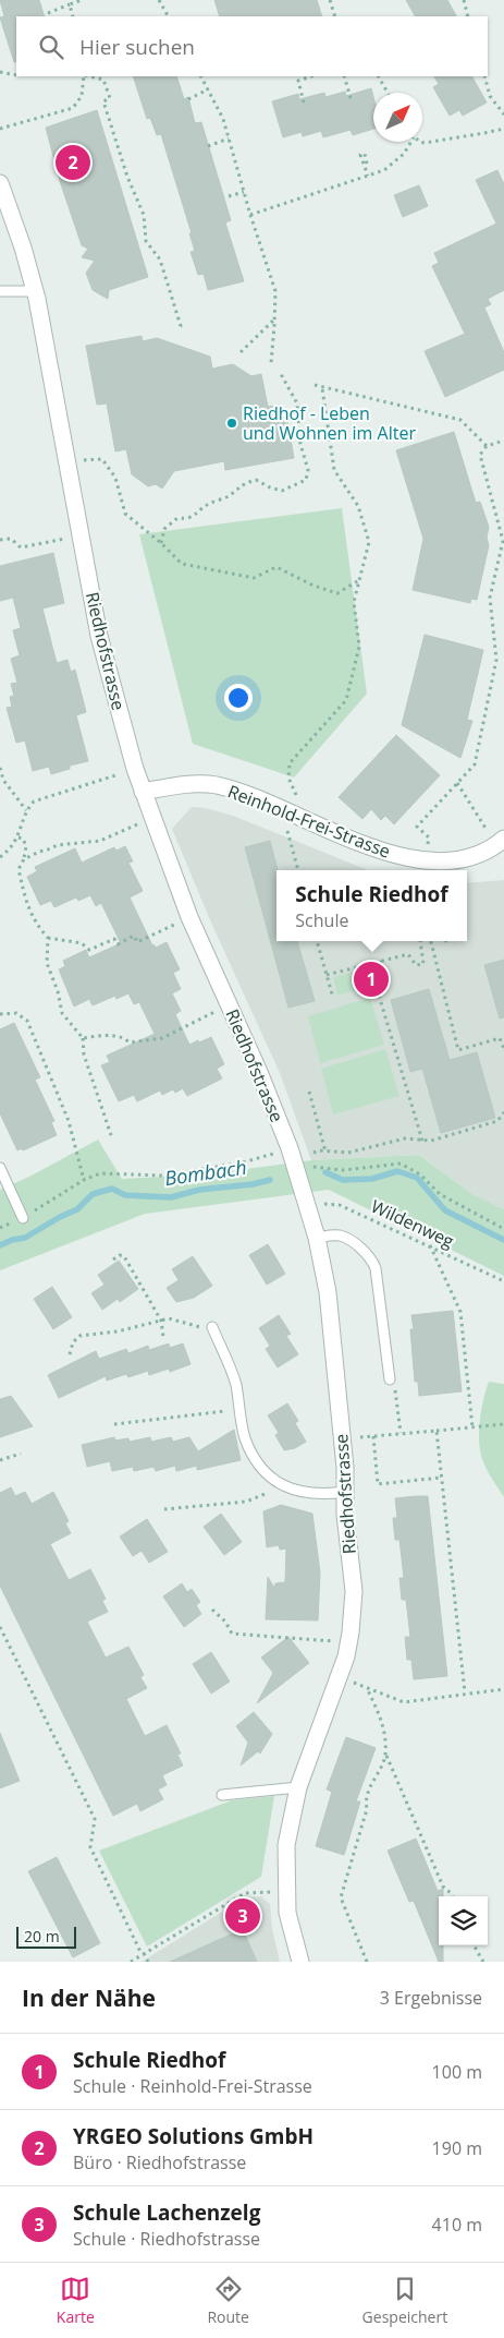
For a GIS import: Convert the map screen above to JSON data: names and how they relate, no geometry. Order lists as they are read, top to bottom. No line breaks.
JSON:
{"streets":{"street":["Riedhofstrasse","Reinhold-Frei-Strasse"],"path":["Wildenweg"]},"crossings":[["Riedhofstrasse","Reinhold-Frei-Strasse"],["Riedhofstrasse","Wildenweg"]],"water":["Bombach"],"places":["Riedhof - Leben und Wohnen im Alter"],"scale_bar":"20 m","north":"top right","page":{"search":"Hier suchen","pins":["2","1","3"],"popup":["Schule Riedhof","Schule"],"scale":"20 m","heading":["In der Nähe","3 Ergebnisse"],"list":[{"mark":"1","name":"Schule Riedhof","note":"Schule · Reinhold-Frei-Strasse","value":"100 m"},{"mark":"2","name":"YRGEO Solutions GmbH","note":"Büro · Riedhofstrasse","value":"190 m"},{"mark":"3","name":"Schule Lachenzelg","note":"Schule · Riedhofstrasse","value":"410 m"}],"nav":["Karte","Route","Gespeichert"]}}
